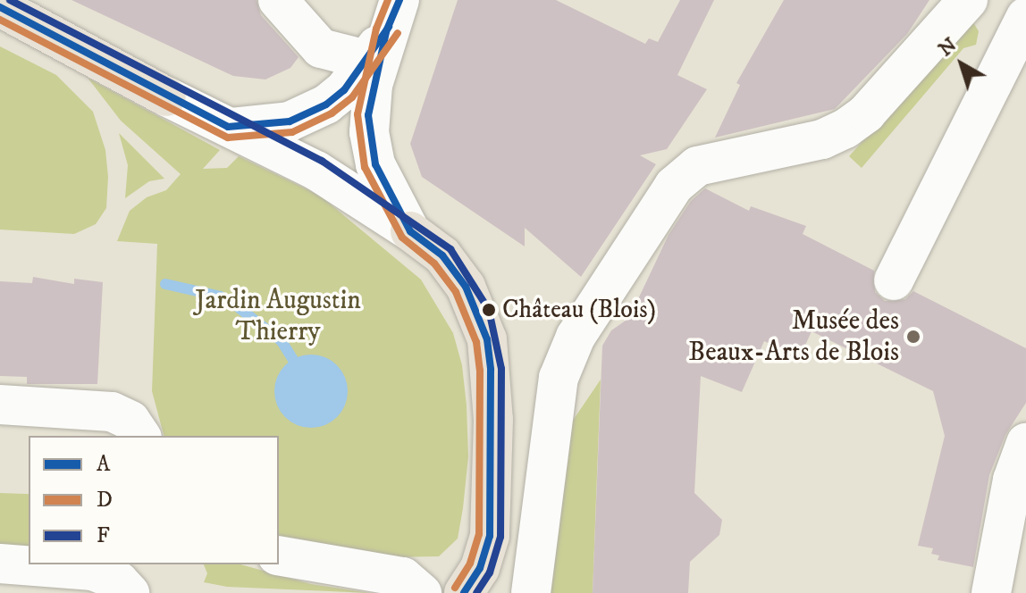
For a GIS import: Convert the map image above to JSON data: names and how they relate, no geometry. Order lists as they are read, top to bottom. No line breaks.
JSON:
{"parks":["Jardin Augustin Thierry"],"places":["Château (Blois)","Musée des Beaux-Arts de Blois"],"lines":["transit line A","transit line D","transit line F"],"legend":["A","D","F"],"north":"top left"}
